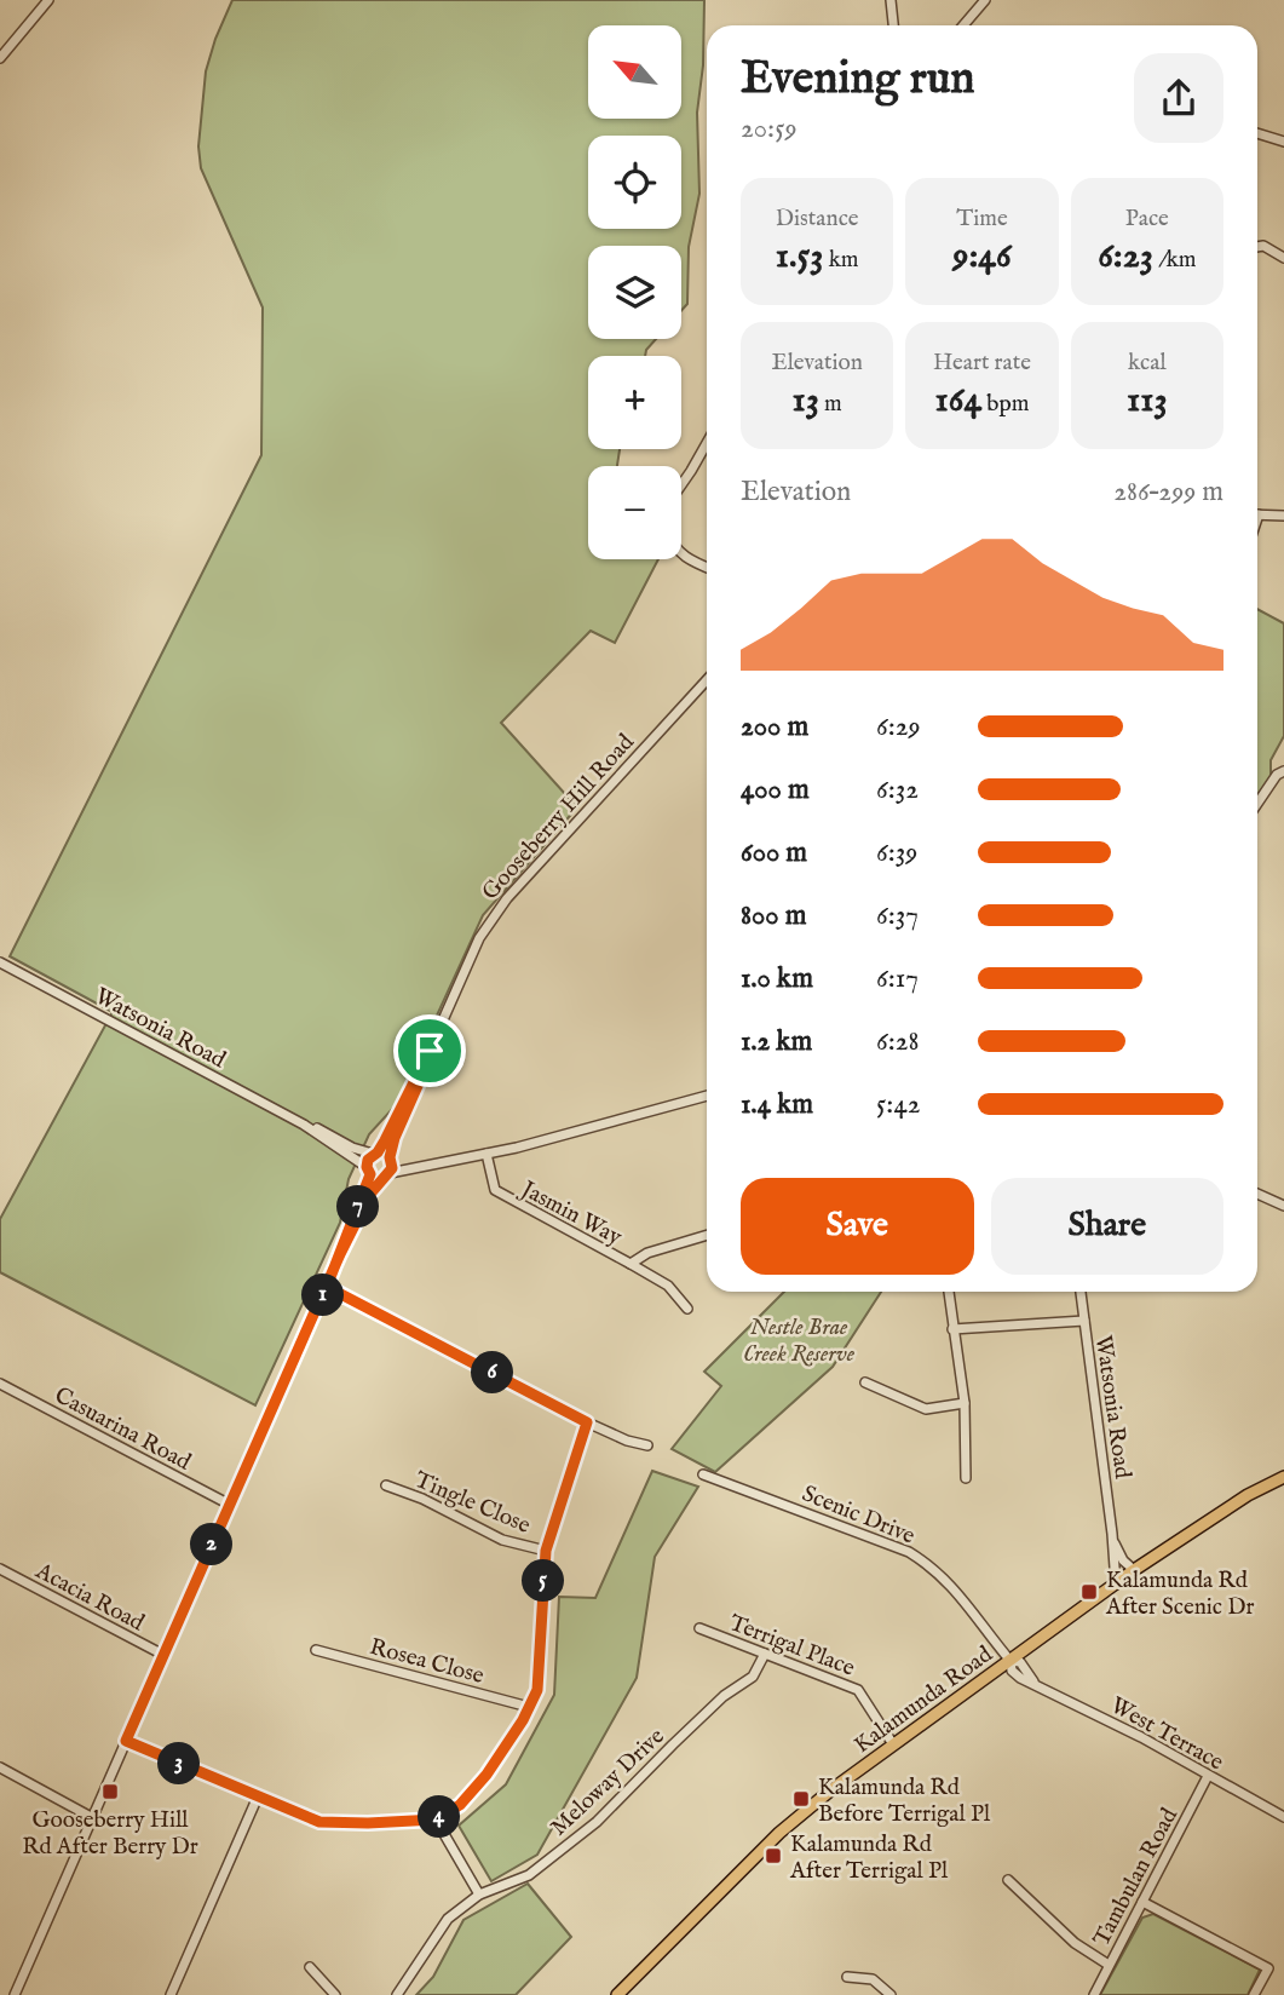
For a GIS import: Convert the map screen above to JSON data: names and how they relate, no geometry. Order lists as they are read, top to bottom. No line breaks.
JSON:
{"streets":{"main road":["Kalamunda Road"],"street":["Gooseberry Hill Road","Watsonia Road","Jasmin Way","Casuarina Road","Tingle Close","Scenic Drive","Acacia Road","Terrigal Place","Rosea Close","West Terrace","Meloway Drive","Tambulan Road"]},"crossings":[["Gooseberry Hill Road","Watsonia Road"],["Watsonia Road","Kalamunda Road"],["Scenic Drive","Kalamunda Road"],["Scenic Drive","West Terrace"],["Terrigal Place","Kalamunda Road"],["Terrigal Place","Meloway Drive"],["Kalamunda Road","West Terrace"],["West Terrace","Tambulan Road"]],"parks":["Nestle Brae Creek Reserve"],"places":{"transit":["Kalamunda Rd After Scenic Dr","Gooseberry Hill Rd After Berry Dr","Kalamunda Rd Before Terrigal Pl","Kalamunda Rd After Terrigal Pl"]},"north":"top left","page":{"map_buttons":["+","−"],"heading":["Evening run","20:59"],"stats":[["Distance","1.53 km"],["Time","9:46"],["Pace","6:23 /km"],["Elevation","13 m"],["Heart rate","164 bpm"],["kcal","113"]],"chart":["Elevation","286–299 m"],"list":[{"name":"200 m","note":"6:29"},{"name":"400 m","note":"6:32"},{"name":"600 m","note":"6:39"},{"name":"800 m","note":"6:37"},{"name":"1.0 km","note":"6:17"},{"name":"1.2 km","note":"6:28"},{"name":"1.4 km","note":"5:42"}],"buttons":["Save","Share"],"pins":["7","1","6","2","5","3","4"]}}
